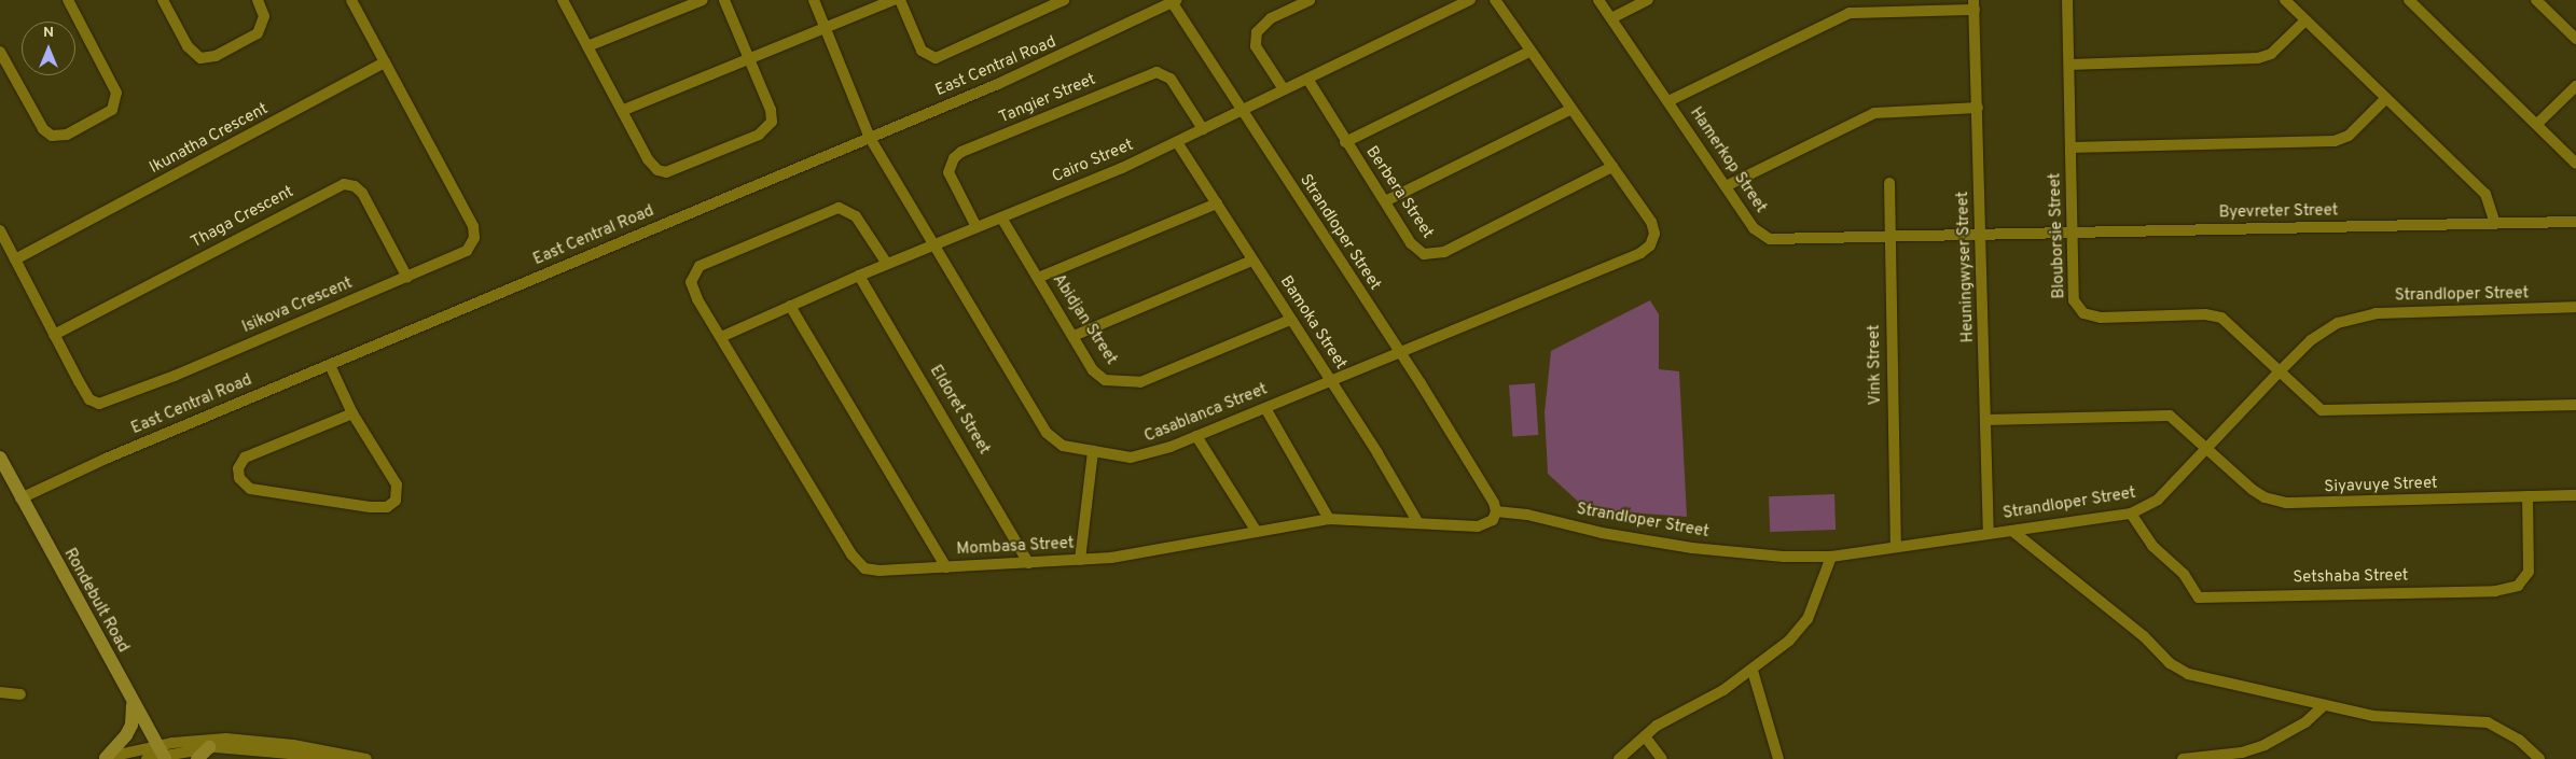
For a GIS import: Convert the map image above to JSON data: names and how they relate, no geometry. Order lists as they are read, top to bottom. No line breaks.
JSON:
{"streets":{"main road":["Rondebult Road"],"street":["East Central Road","Tangier Street","Ikunatha Crescent","Hamerkop Street","Cairo Street","Berbera Street","Byevreter Street","Thaga Crescent","Strandloper Street","Blouborsie Street","Heuningwyser Street","Isikova Crescent","Abidjan Street","Bamoka Street","Vink Street","Eldoret Street","Casablanca Street","Siyavuye Street","Mombasa Street","Setshaba Street"]},"crossings":[["East Central Road","Strandloper Street"],["East Central Road","Casablanca Street"],["East Central Road","Rondebult Road"],["Tangier Street","Cairo Street"],["Ikunatha Crescent","Isikova Crescent"],["Hamerkop Street","Byevreter Street"],["Hamerkop Street","Heuningwyser Street"],["Hamerkop Street","Vink Street"],["Cairo Street","Berbera Street"],["Cairo Street","Strandloper Street"],["Cairo Street","Abidjan Street"],["Cairo Street","Bamoka Street"],["Cairo Street","Eldoret Street"],["Cairo Street","Casablanca Street"],["Cairo Street","Mombasa Street"],["Berbera Street","Casablanca Street"],["Byevreter Street","Blouborsie Street"],["Byevreter Street","Heuningwyser Street"],["Thaga Crescent","Isikova Crescent"],["Strandloper Street","Blouborsie Street"],["Strandloper Street","Heuningwyser Street"],["Strandloper Street","Vink Street"],["Strandloper Street","Casablanca Street"],["Strandloper Street","Siyavuye Street"],["Strandloper Street","Mombasa Street"],["Strandloper Street","Setshaba Street"],["Heuningwyser Street","Siyavuye Street"],["Abidjan Street","Bamoka Street"],["Bamoka Street","Casablanca Street"],["Bamoka Street","Mombasa Street"],["Eldoret Street","Mombasa Street"],["Siyavuye Street","Setshaba Street"]],"north":"top"}
